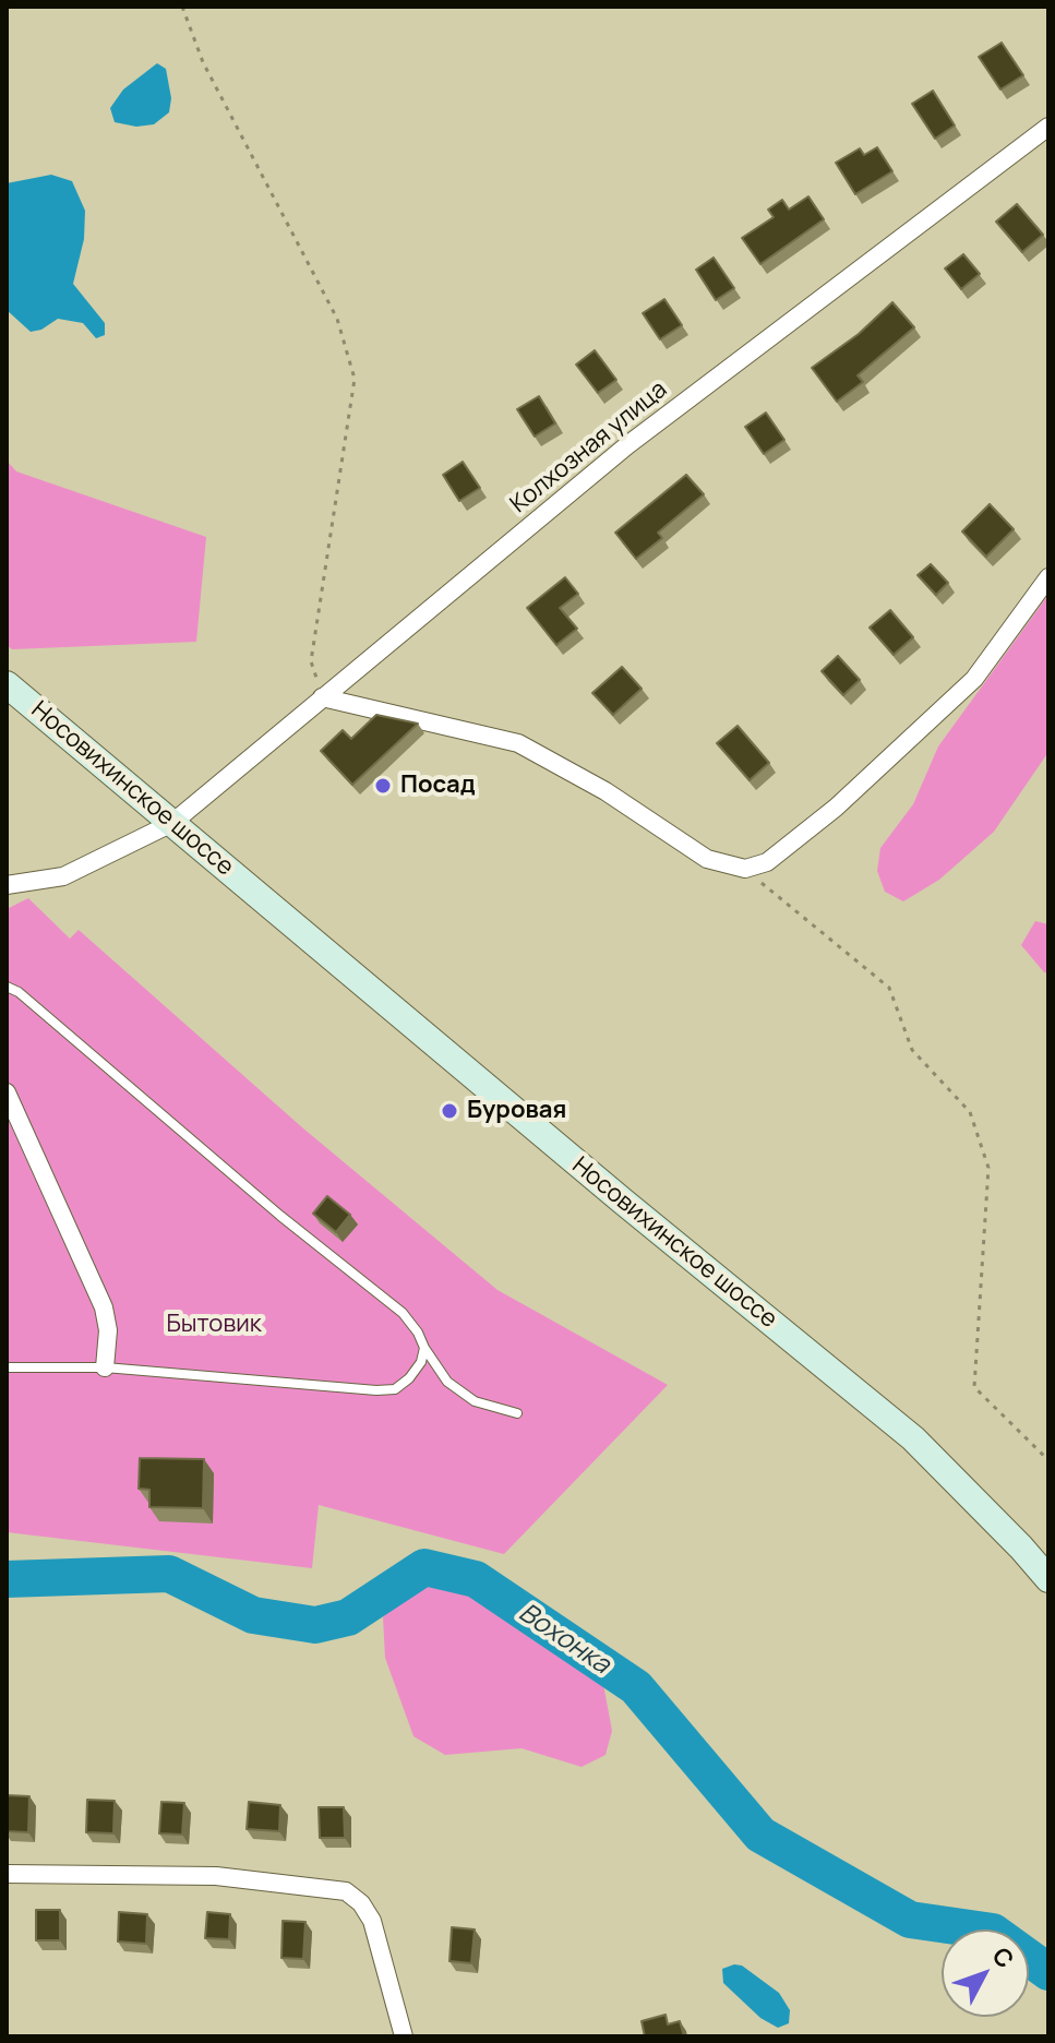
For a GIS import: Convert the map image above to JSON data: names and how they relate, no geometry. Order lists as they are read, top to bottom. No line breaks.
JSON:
{"streets":{"main road":["Носовихинское шоссе"],"street":["Колхозная улица"]},"crossings":[["Колхозная улица","Носовихинское шоссе"]],"water":["Вохонка"],"parks":["Бытовик"],"places":["Посад","Буровая"],"north":"top right"}
